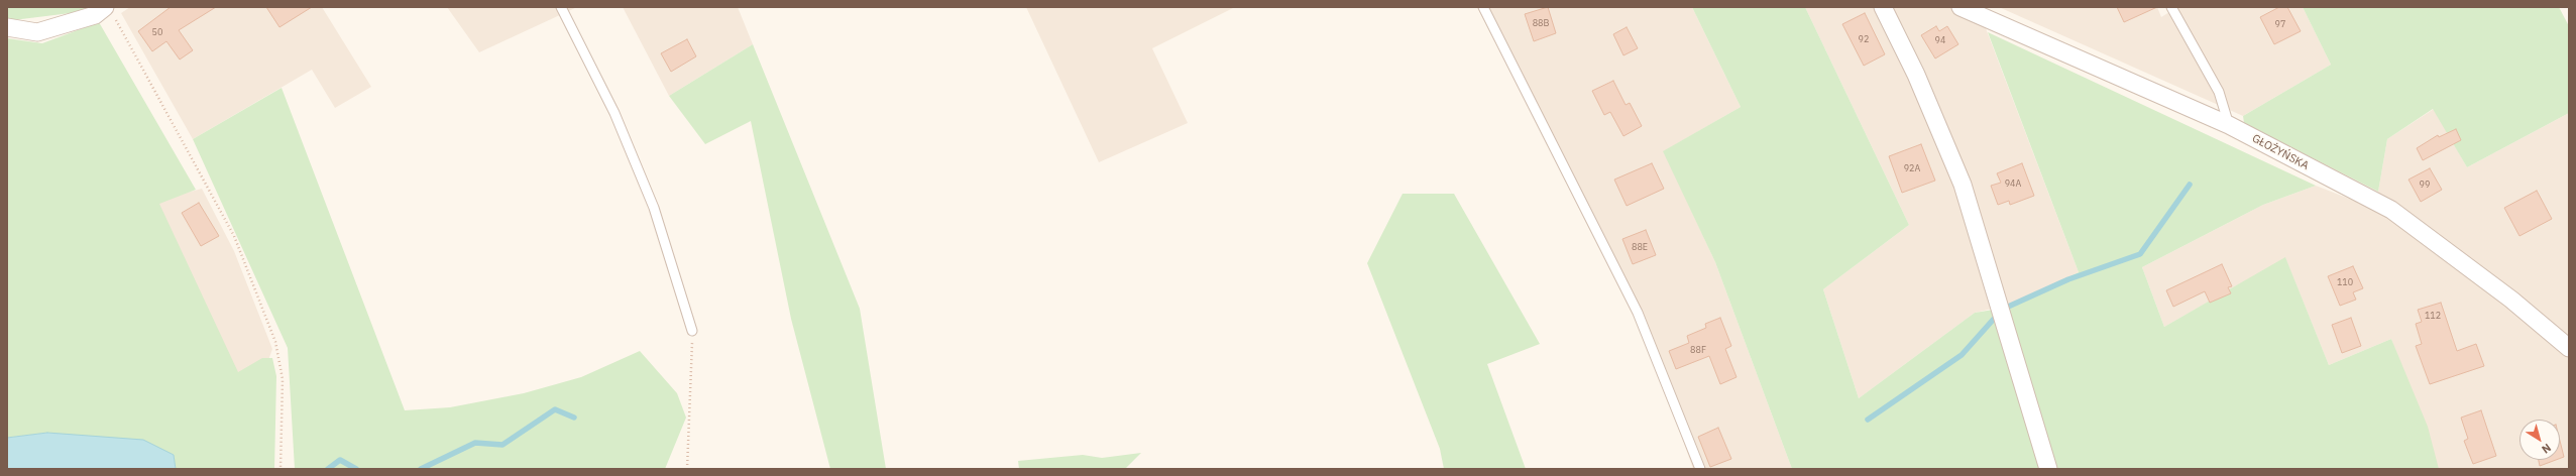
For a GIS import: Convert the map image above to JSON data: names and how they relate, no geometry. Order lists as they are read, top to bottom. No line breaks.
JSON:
{"streets":{"street":["GŁOŻYŃSKA"]},"house_numbers":["88B","97","50","92","94","92A","94A","99","88E","110","112","88F"],"north":"bottom right"}
